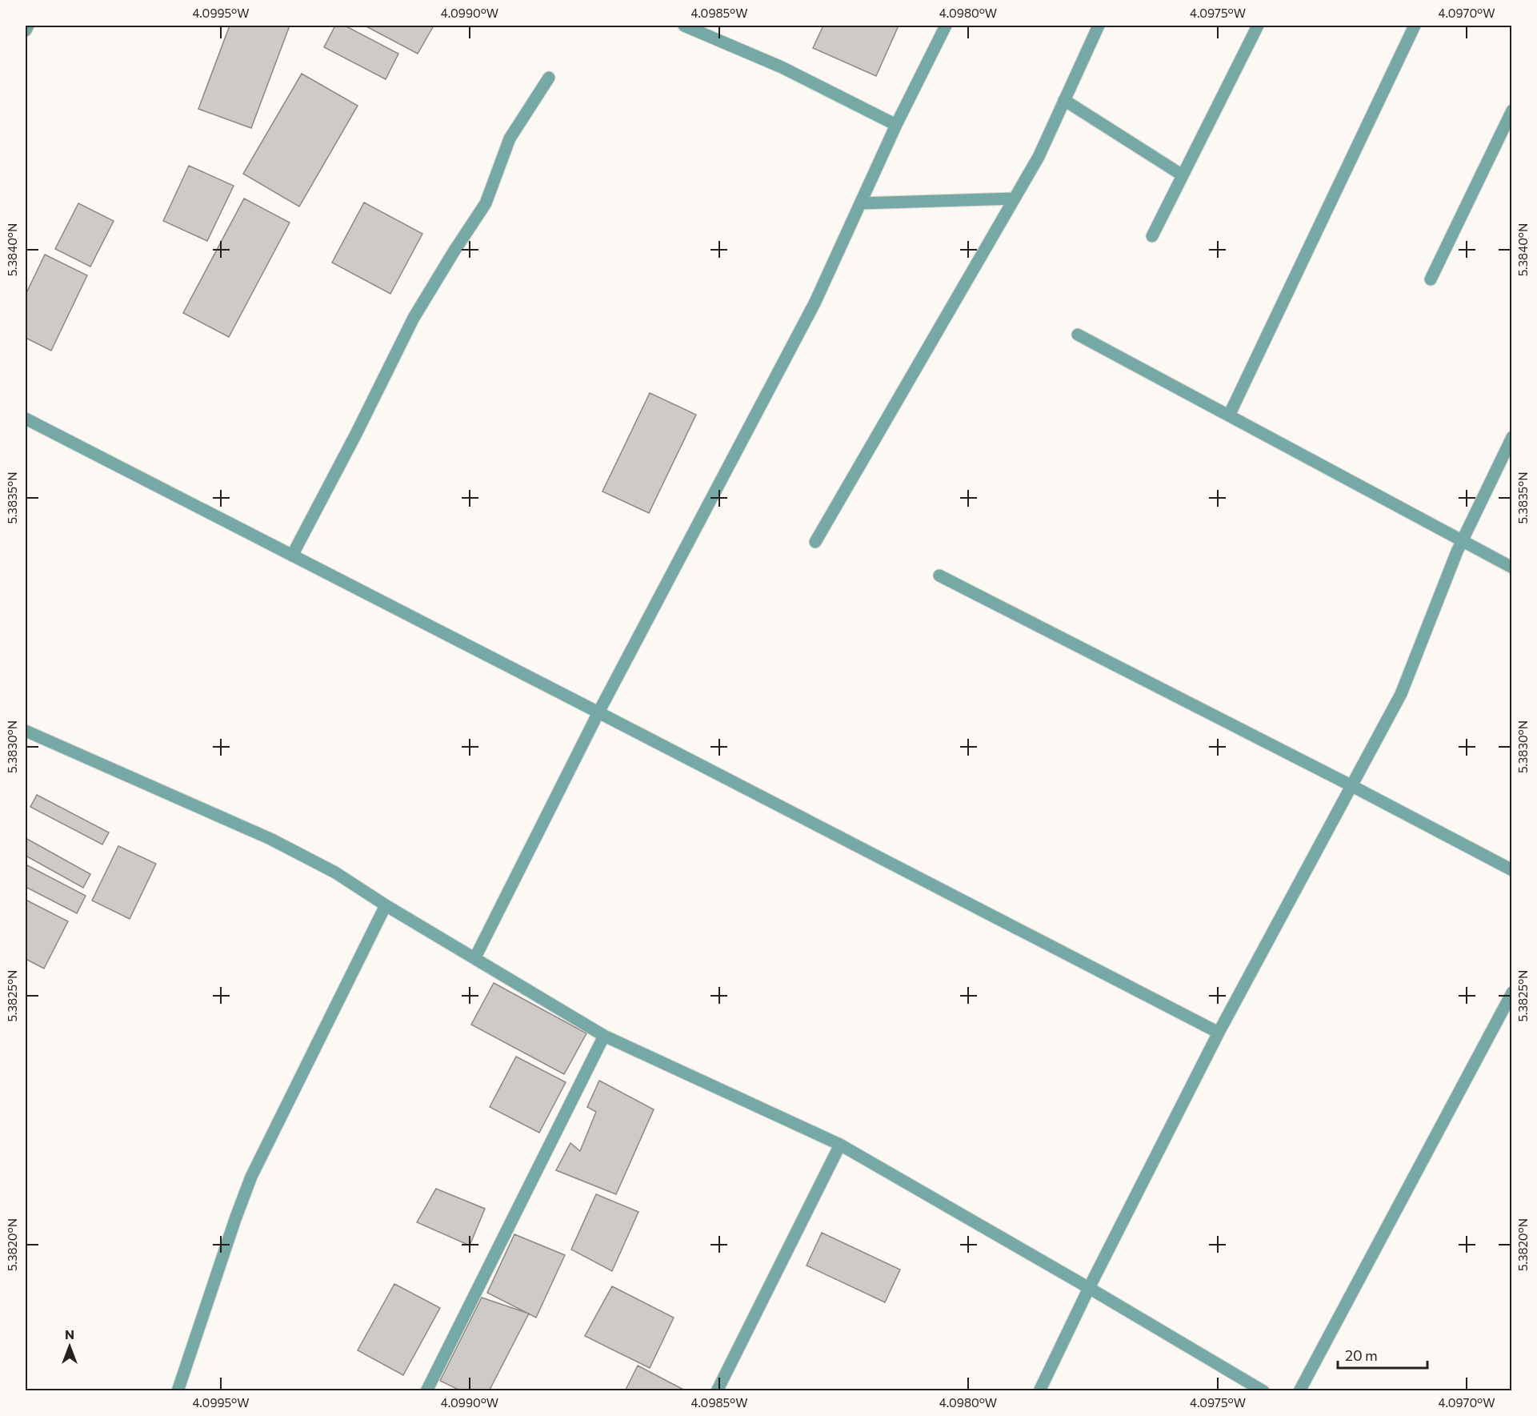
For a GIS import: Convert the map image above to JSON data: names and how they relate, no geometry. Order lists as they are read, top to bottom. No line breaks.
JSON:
{"scale_bar":"20 m","north":"top","coordinates":["4.0995°W","4.0990°W","4.0985°W","4.0980°W","4.0975°W","4.0970°W","5.3840°N","5.3835°N","5.3830°N","5.3825°N","5.3820°N"]}
